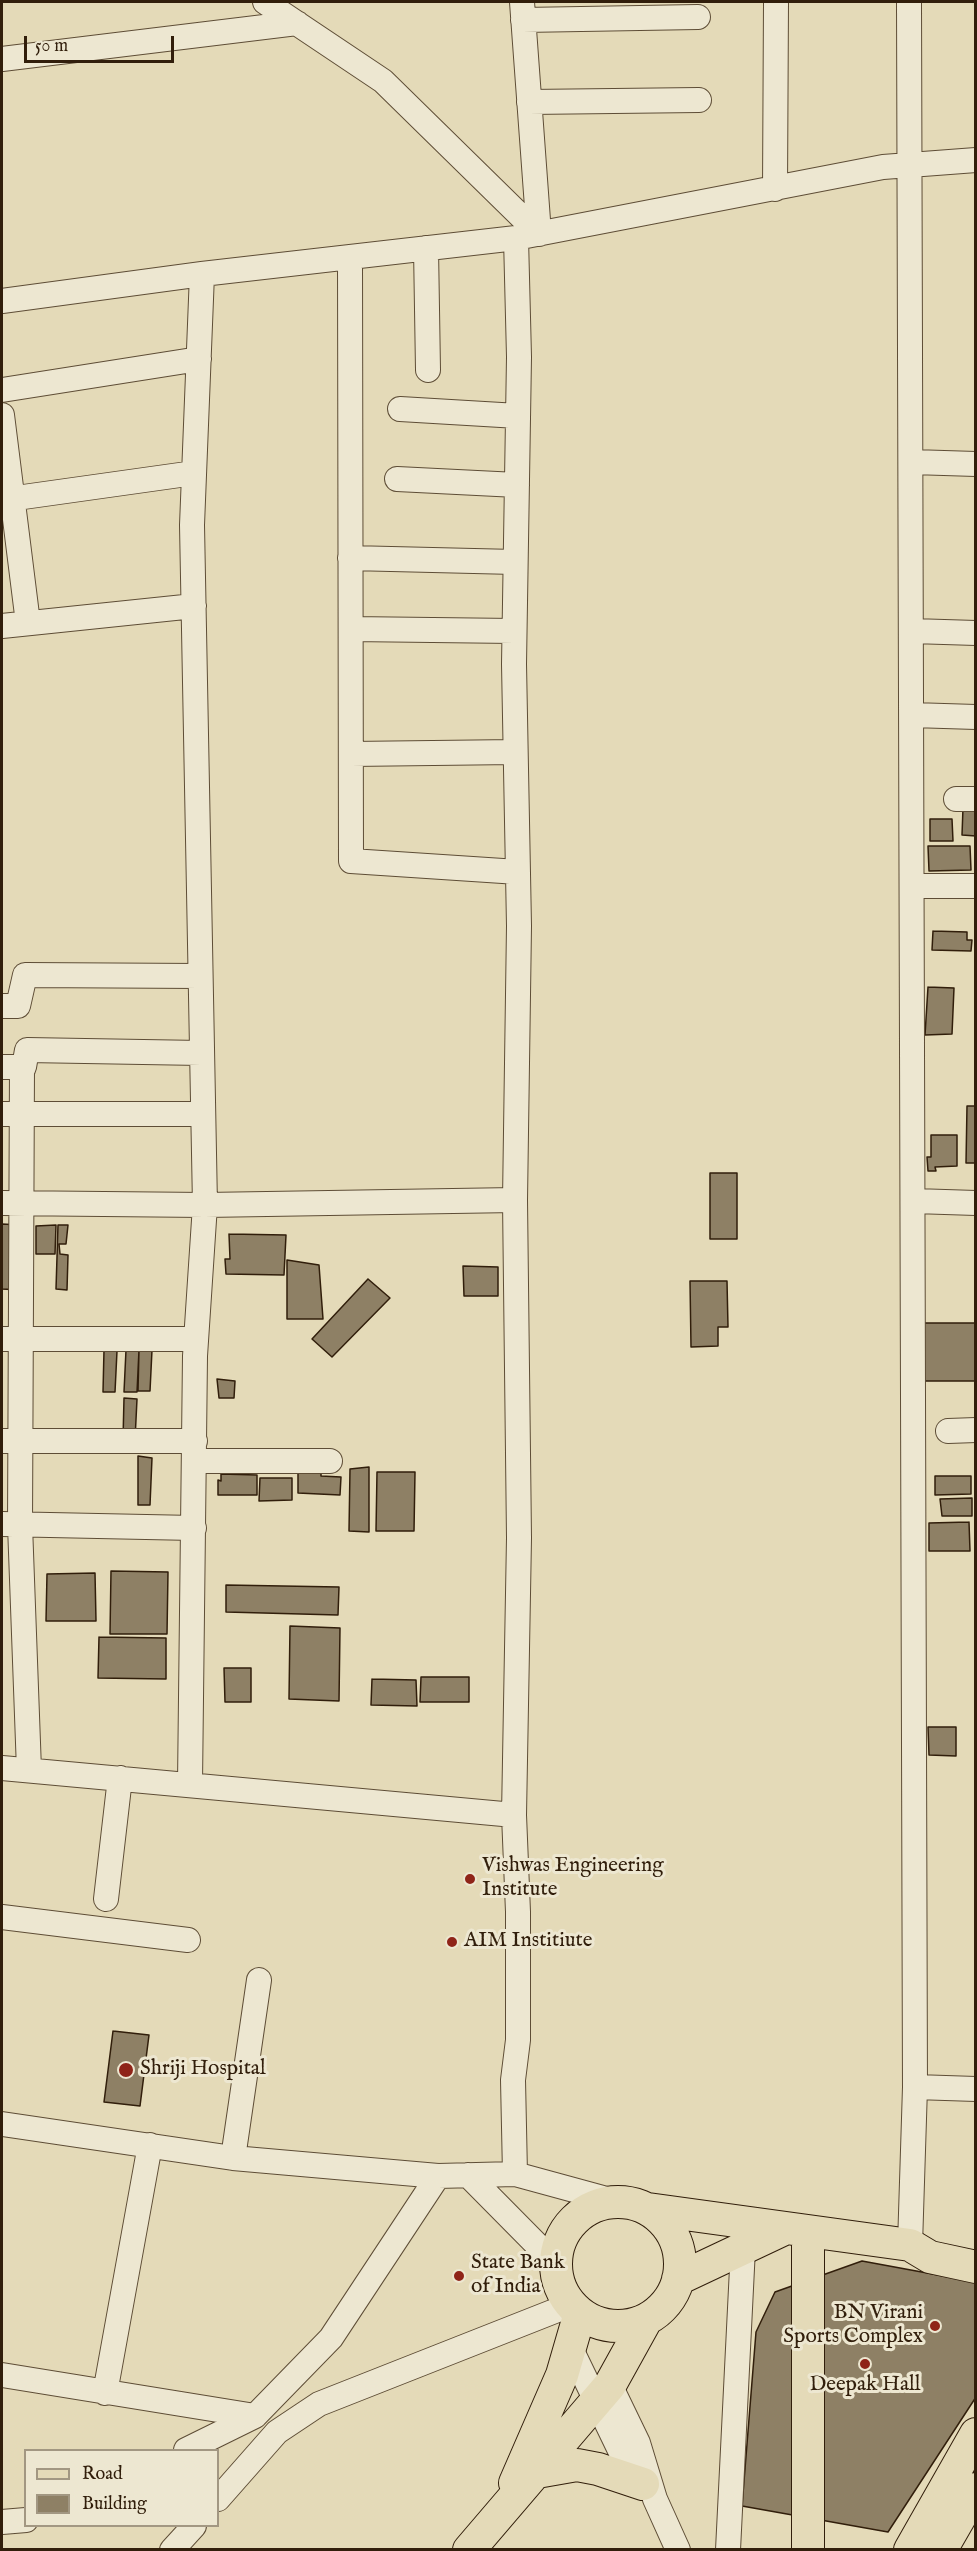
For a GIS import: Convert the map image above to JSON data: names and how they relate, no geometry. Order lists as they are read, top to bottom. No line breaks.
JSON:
{"places":["Vishwas Engineering Institute","AIM Institiute","Shriji Hospital","State Bank of India","BN Virani Sports Complex","Deepak Hall"],"legend":["Road","Building"],"scale_bar":"50 m"}
